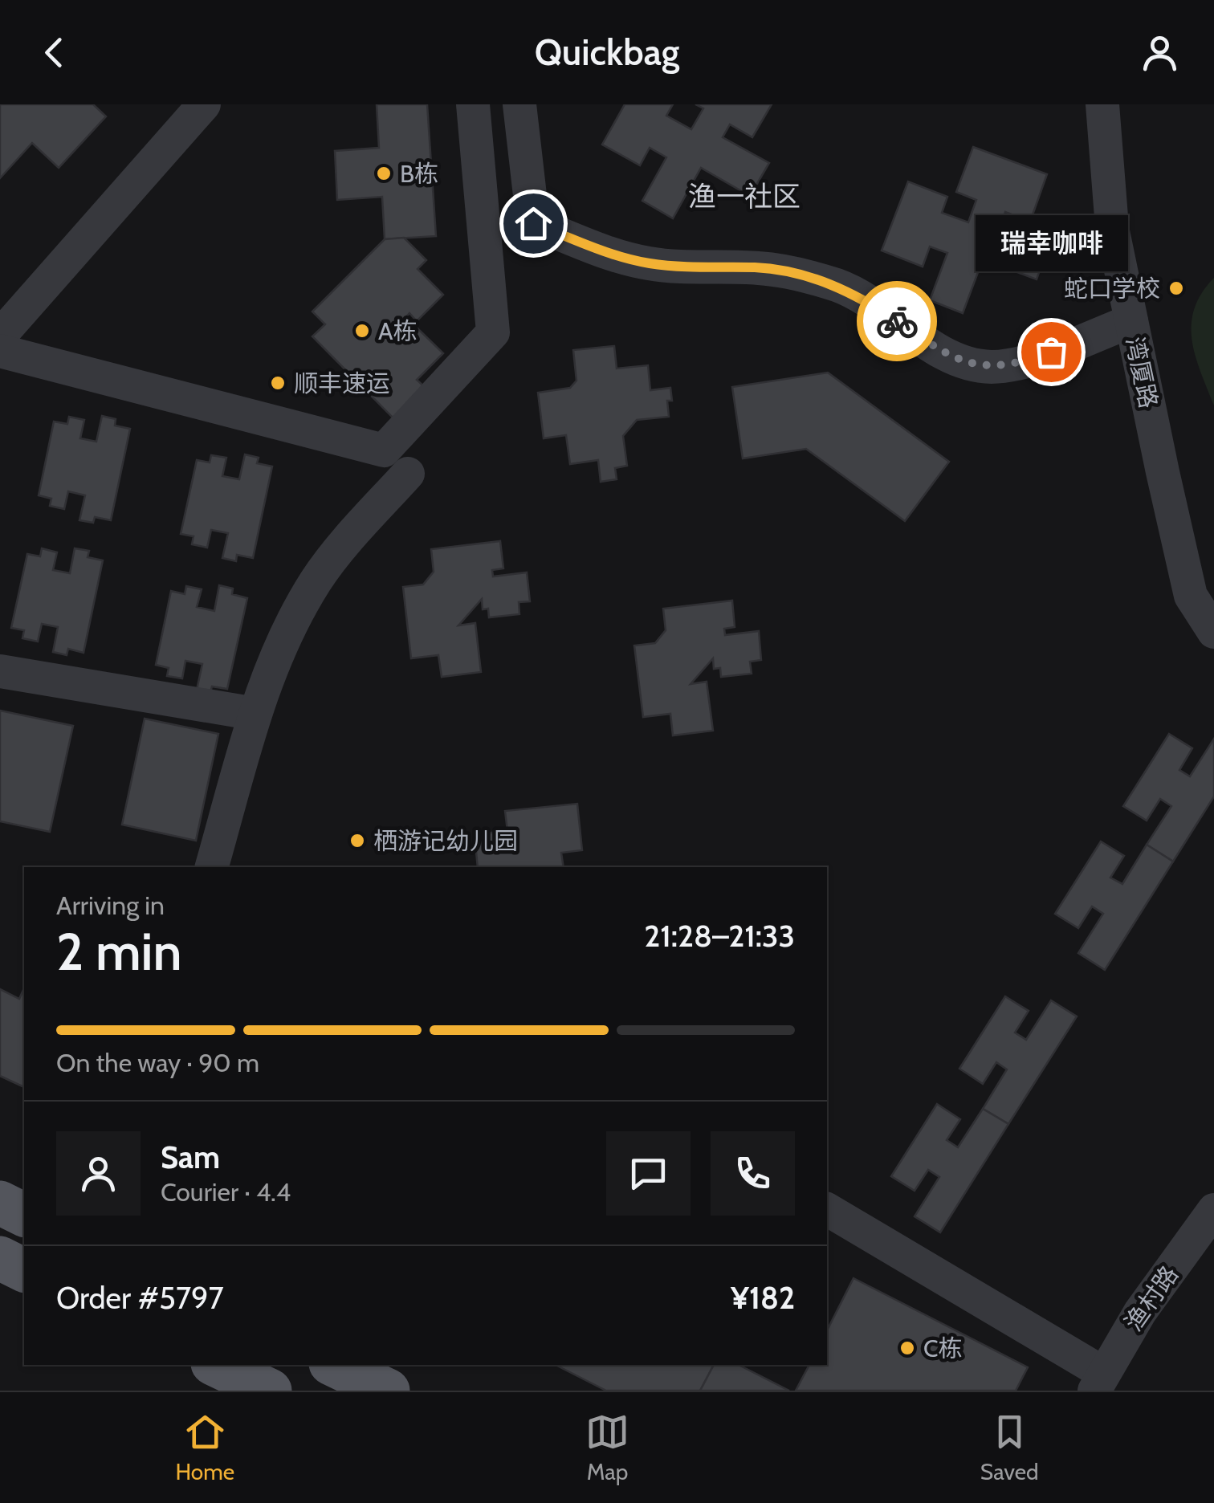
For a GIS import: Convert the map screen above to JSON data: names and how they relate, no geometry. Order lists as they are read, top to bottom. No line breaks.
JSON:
{"streets":{"street":["湾厦路","渔村路"]},"districts":["渔一社区"],"places":["B栋","蛇口学校","A栋","瑞幸咖啡","顺丰速运","栖游记幼儿园","C栋"],"page":{"header":"Quickbag","bubble":"瑞幸咖啡","heading":["2 min","Arriving in","21:28–21:33"],"panel":["Sam","Courier · 4.4","Order #5797","¥182"],"bar":"On the way · 90 m","tabs":["Home","Map","Saved"]}}
